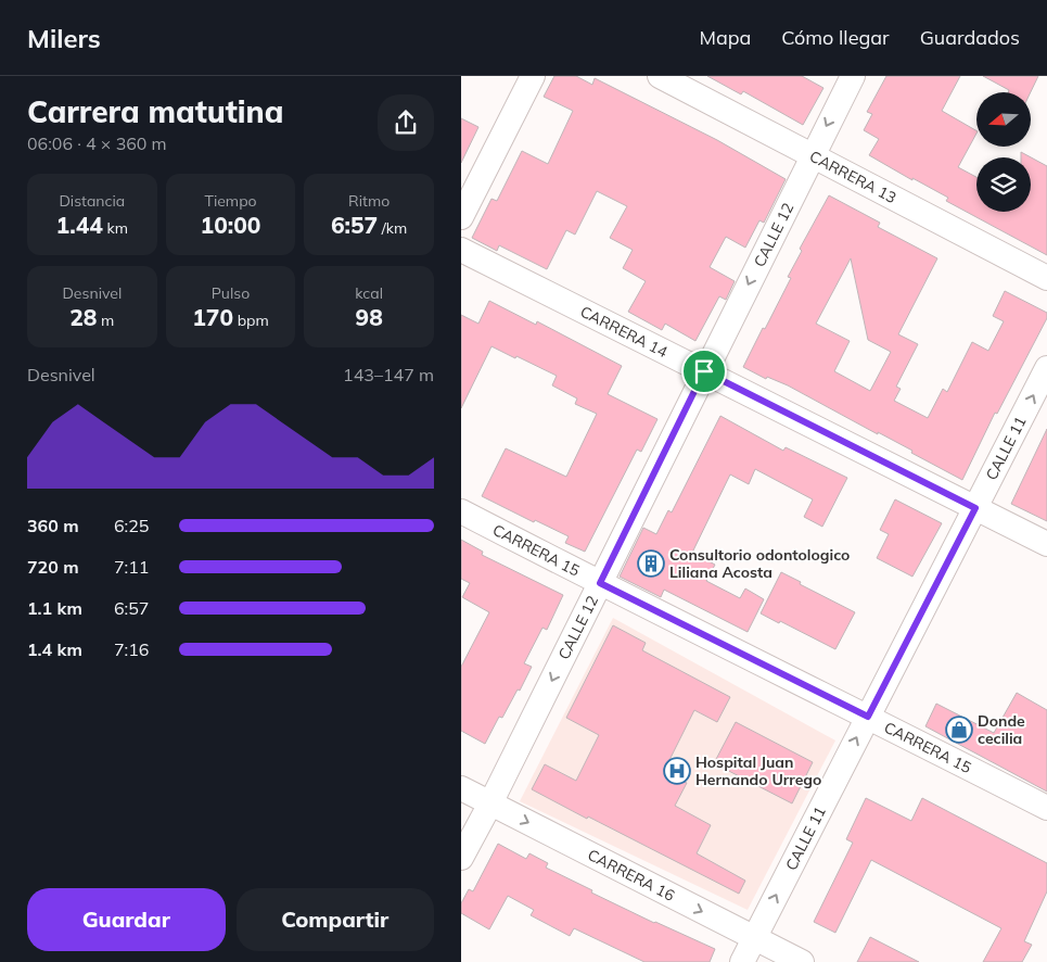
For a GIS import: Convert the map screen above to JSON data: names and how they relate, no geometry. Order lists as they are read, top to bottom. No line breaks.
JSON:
{"streets":{"street":["CARRERA 13","CALLE 12","CARRERA 14","CALLE 11","CARRERA 15","CARRERA 16"]},"crossings":[["CARRERA 13","CALLE 12"],["CALLE 12","CARRERA 14"],["CALLE 12","CARRERA 15"],["CALLE 12","CARRERA 16"],["CARRERA 14","CALLE 11"],["CALLE 11","CARRERA 15"],["CALLE 11","CARRERA 16"]],"one_way":["CALLE 12","CALLE 11","CARRERA 16"],"places":{"building":["Consultorio odontologico Liliana Acosta"],"shop":["Donde cecilia"],"hospital":["Hospital Juan Hernando Urrego"]},"north":"left","page":{"header":"Milers","nav":["Mapa","Cómo llegar","Guardados"],"heading":["Carrera matutina","06:06 · 4 × 360 m"],"stats":[["Distancia","1.44 km"],["Tiempo","10:00"],["Ritmo","6:57 /km"],["Desnivel","28 m"],["Pulso","170 bpm"],["kcal","98"]],"chart":["Desnivel","143–147 m"],"list":[{"name":"360 m","note":"6:25"},{"name":"720 m","note":"7:11"},{"name":"1.1 km","note":"6:57"},{"name":"1.4 km","note":"7:16"}],"buttons":["Guardar","Compartir"]}}
